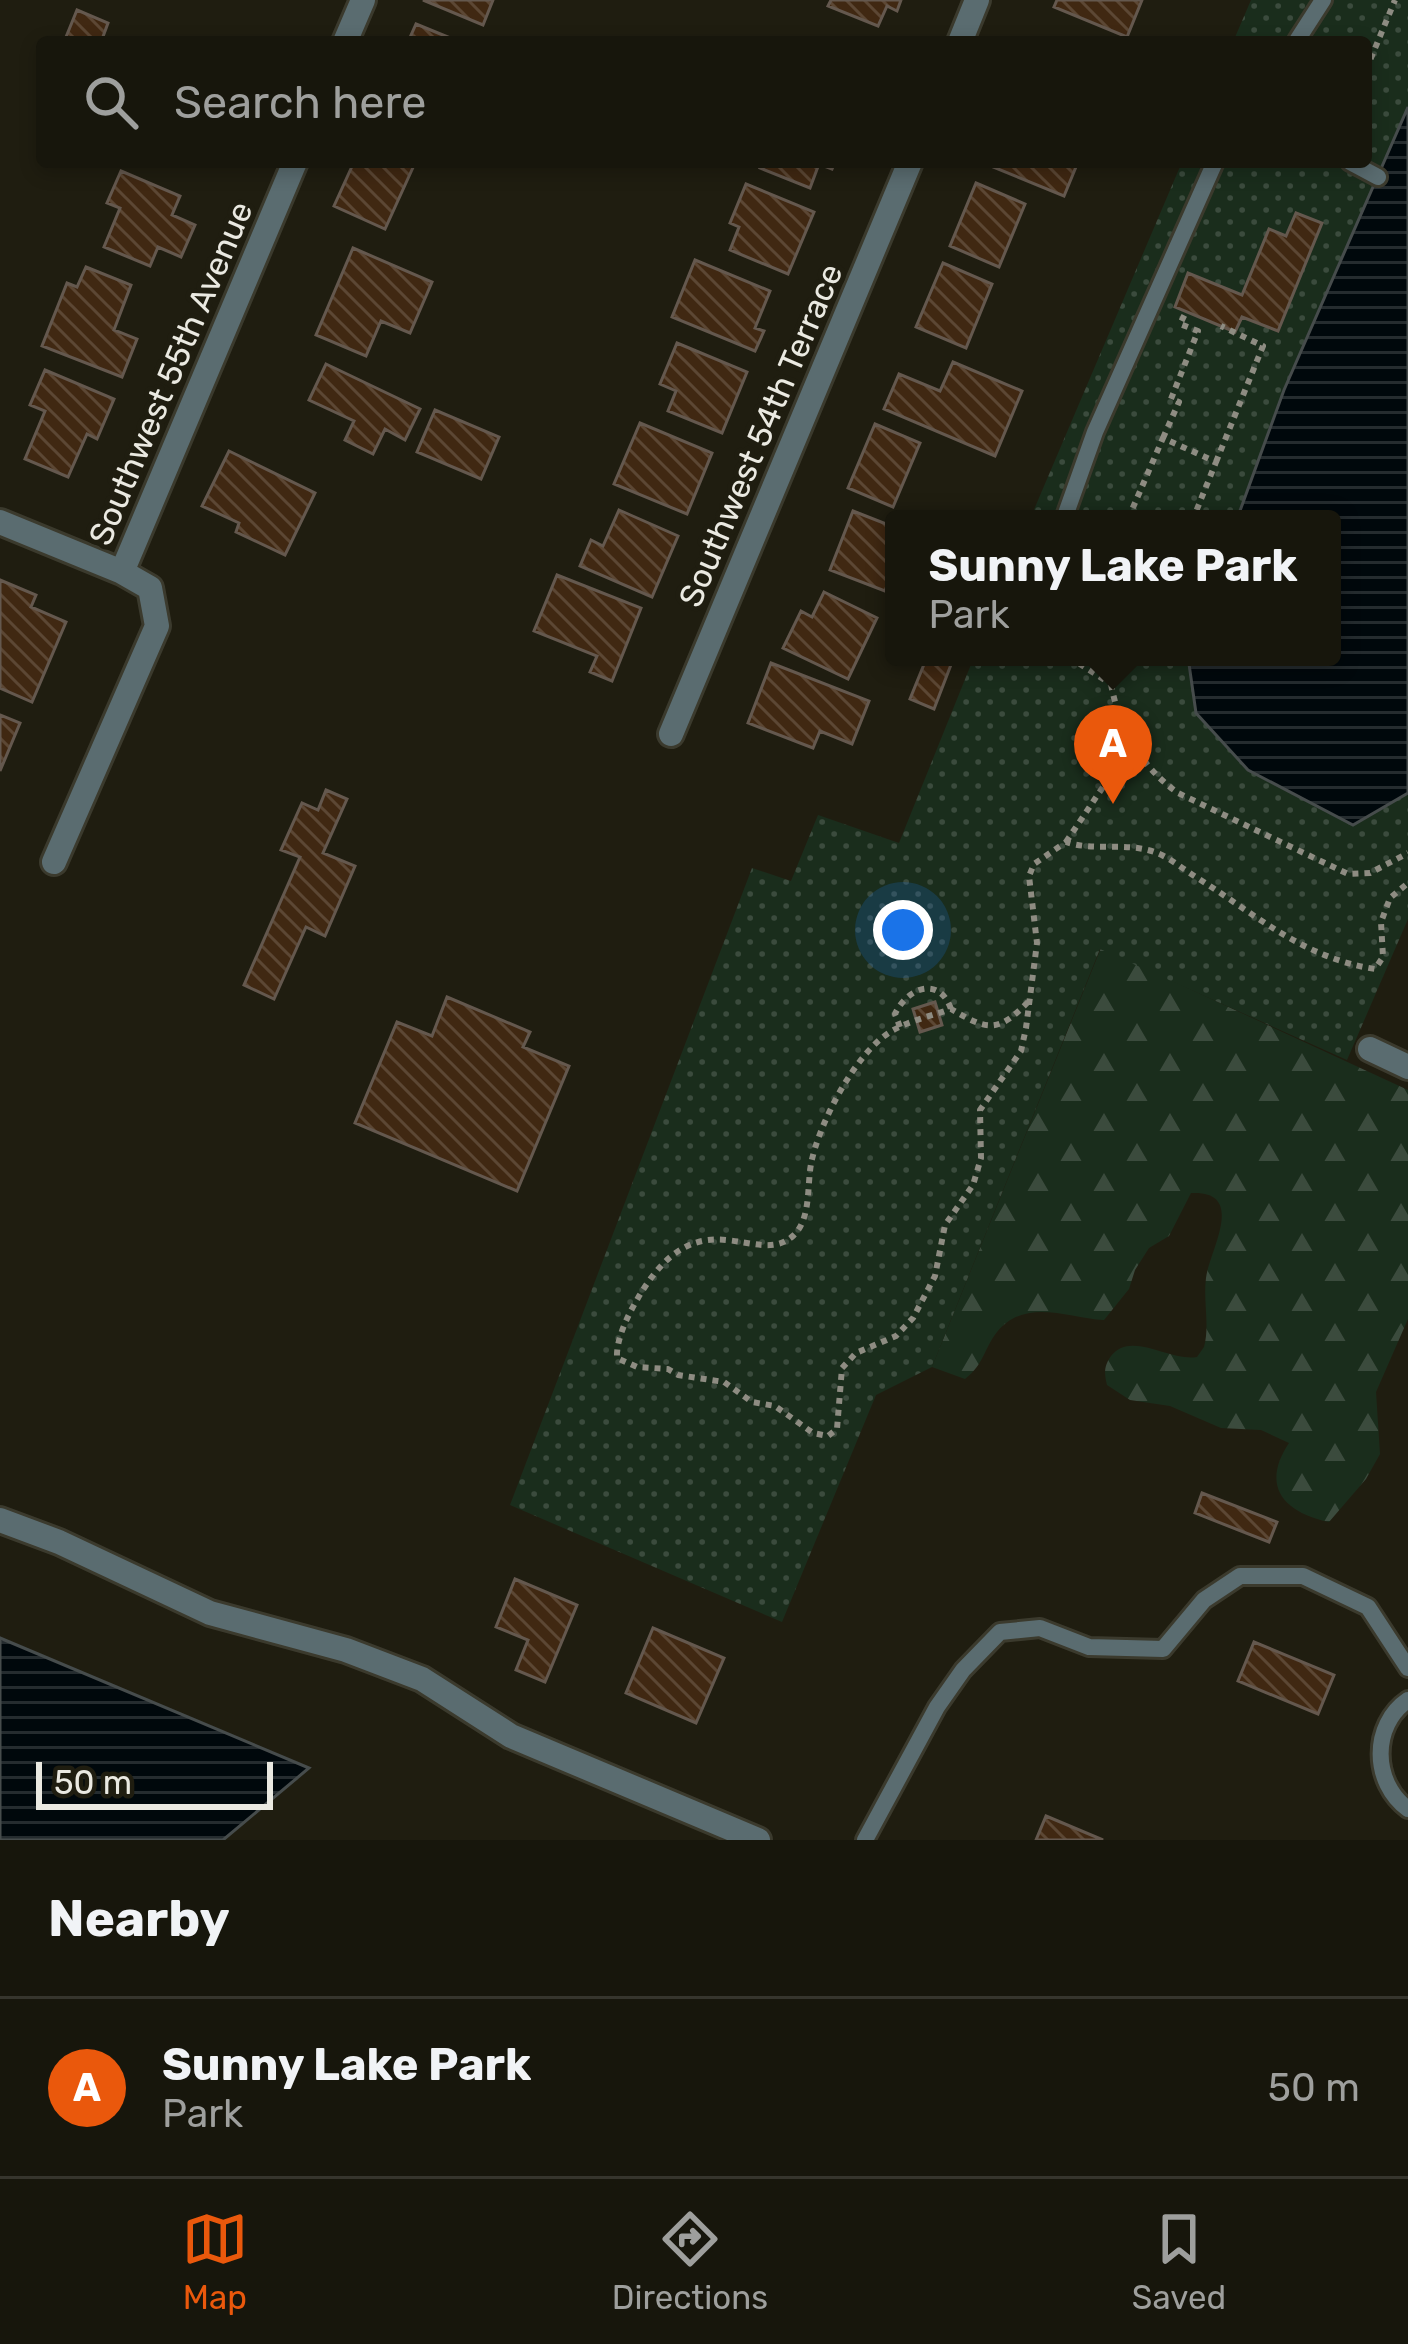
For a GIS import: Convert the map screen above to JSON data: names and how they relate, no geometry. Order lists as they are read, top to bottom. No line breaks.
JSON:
{"streets":{"street":["Southwest 55th Avenue","Southwest 54th Terrace"]},"scale_bar":"50 m","page":{"search":"Search here","popup":["Sunny Lake Park","Park"],"pins":"A","scale":"50 m","heading":"Nearby","list":[{"mark":"A","name":"Sunny Lake Park","note":"Park","value":"50 m"}],"nav":["Map","Directions","Saved"]}}
